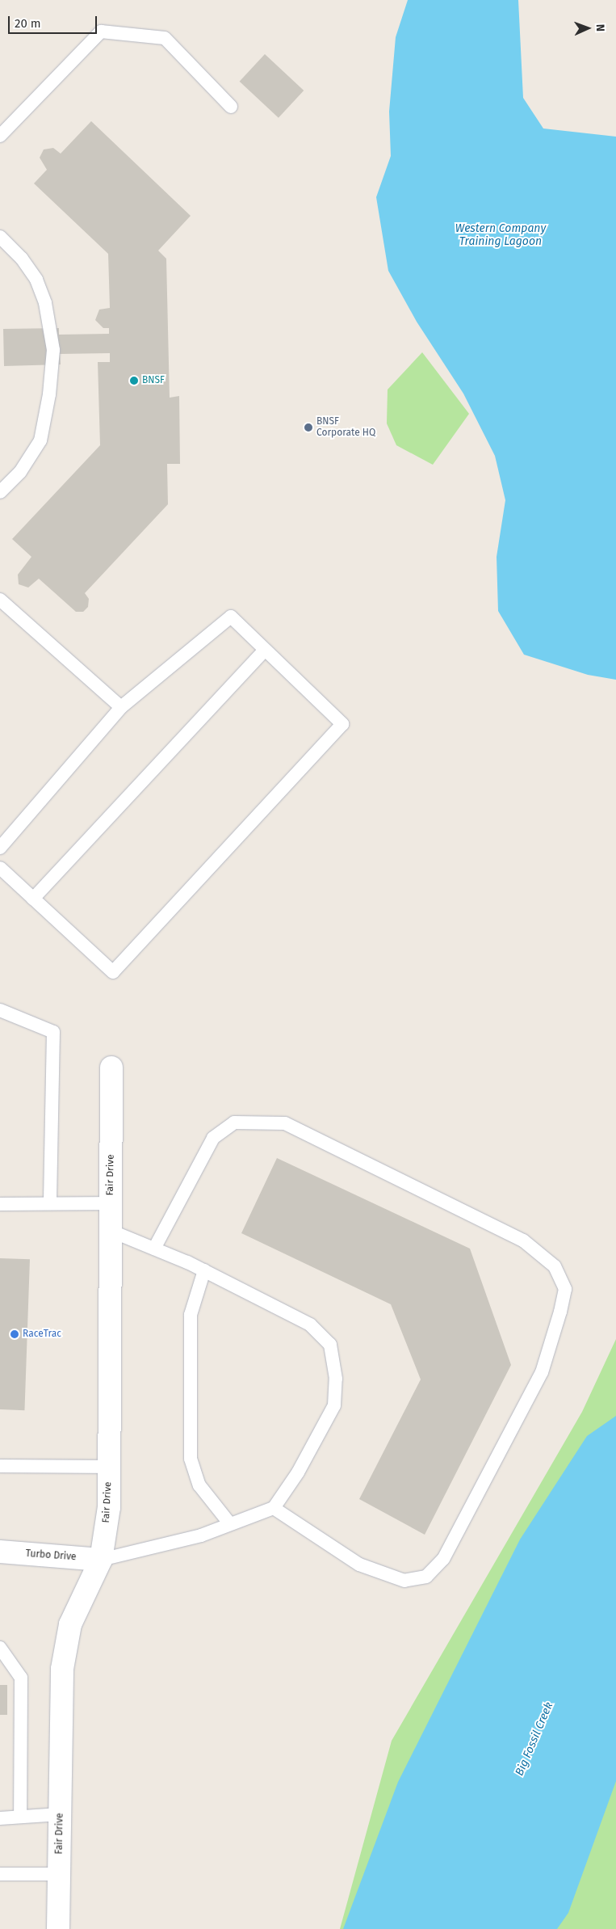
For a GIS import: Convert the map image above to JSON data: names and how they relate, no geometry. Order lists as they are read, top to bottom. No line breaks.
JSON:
{"streets":{"street":["Fair Drive","Turbo Drive"]},"crossings":[["Fair Drive","Turbo Drive"]],"water":["Western Company Training Lagoon","Big Fossil Creek"],"places":["BNSF","BNSF Corporate HQ","RaceTrac"],"scale_bar":"20 m","north":"right"}
